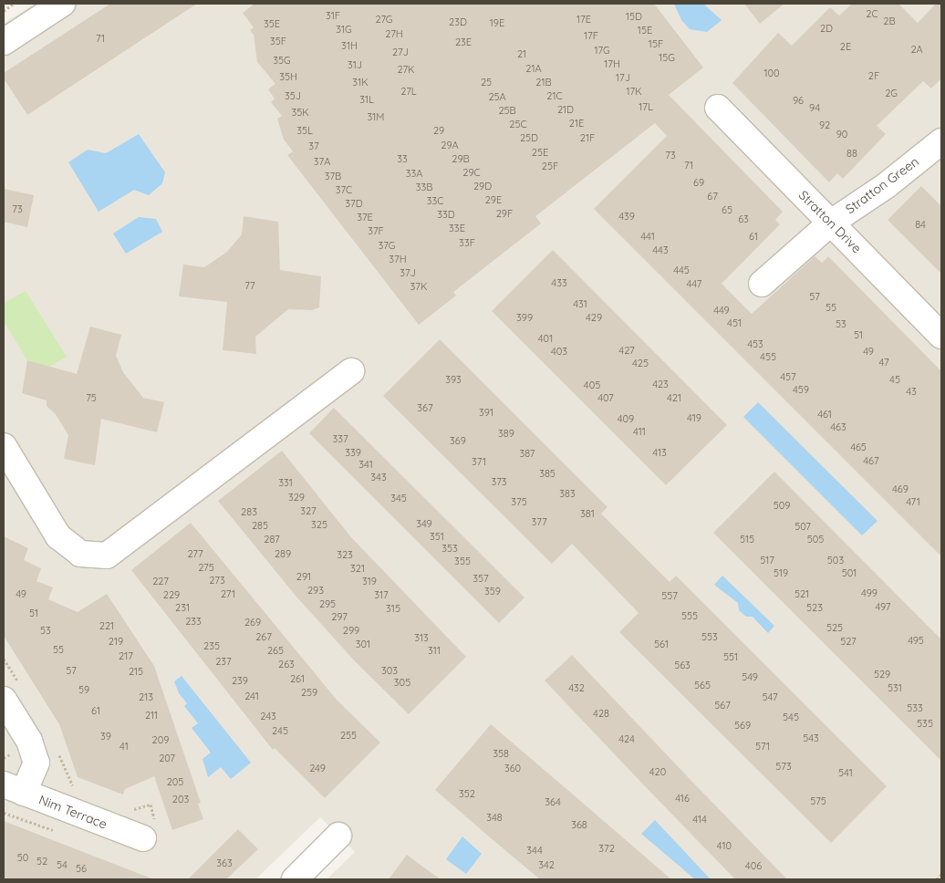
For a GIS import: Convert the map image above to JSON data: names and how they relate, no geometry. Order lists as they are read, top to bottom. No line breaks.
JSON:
{"streets":{"street":["Stratton Green","Stratton Drive","Nim Terrace"]},"crossings":[["Stratton Green","Stratton Drive"]],"house_numbers":["2C","31F","15D","27G","17E","2B","23D","19E","35E","2D","31G","15E","27H","17F","71","35F","23E","15F","31H","2E","2A","17G","27J","21","15G","35G","17H","31J","21A","27K","100","2F","35H","17J","31K","25","21B","27L","17K","2G","35J","21C","25A","31L","96","17L","94","21D","25B","35K","31M","21E","25C","92","35L","29","90","25D","21F","29A","37","25E","88","73","33","29B","37A","71","25F","29C","33A","37B","69","29D","33B","37C","67","29E","33C","37D","73","65","29F","33D","439","37E","63","84","33E","37F","441","61","33F","37G","443","37H","445","37J","433","447","77","37K","57","431","55","449","399","429","451","53","51","401","453","427","403","49","455","47","425","457","393","45","423","405","459","43","75","407","421","367","391","461","419","409","463","411","389","337","369","465","339","413","387","467","371","341","385","343","373","331","469","383","329","345","375","471","509","327","283","381","377","349","325","285","507","351","287","515","505","353","277","289","323","517","503","355","275","321","519","501","291","357","273","227","319","293","359","499","49","271","521","229","317","557","295","497","231","523","315","51","555","297","233","269","221","525","53","299","267","553","313","495","219","527","301","561","235","55","265","311","217","551","237","263","563","57","303","215","529","549","261","239","305","565","432","531","59","259","241","213","547","567","533","61","428","211","243","545","535","569","245","255","39","543","424","209","41","571","358","207","573","249","360","420","541","205","352","416","203","575","364","348","414","368","410","372","344","50","52","363","54","342","406","56"]}
